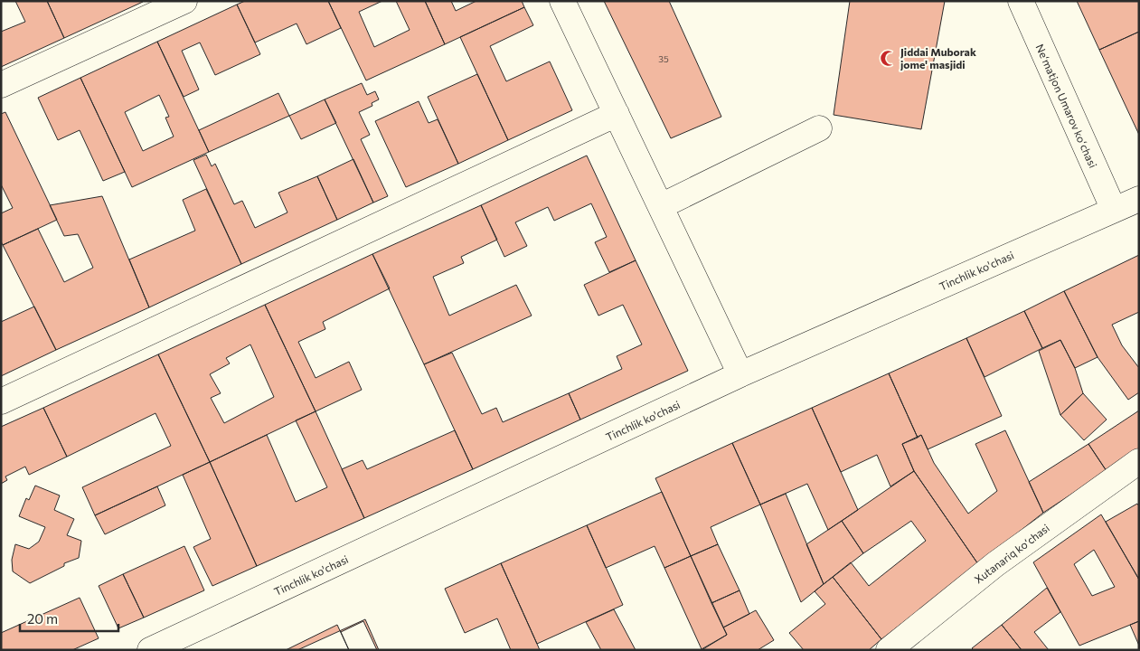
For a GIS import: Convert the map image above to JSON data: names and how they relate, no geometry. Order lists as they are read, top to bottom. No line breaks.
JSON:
{"streets":{"street":["Neʻmatjon Umarov koʻchasi","Tinchlik ko'chasi","Xutanariq koʻchasi"]},"crossings":[["Neʻmatjon Umarov koʻchasi","Tinchlik ko'chasi"]],"places":{"mosque":["Jiddai Muborak jome' masjidi"]},"house_numbers":["35"],"scale_bar":"20 m"}
